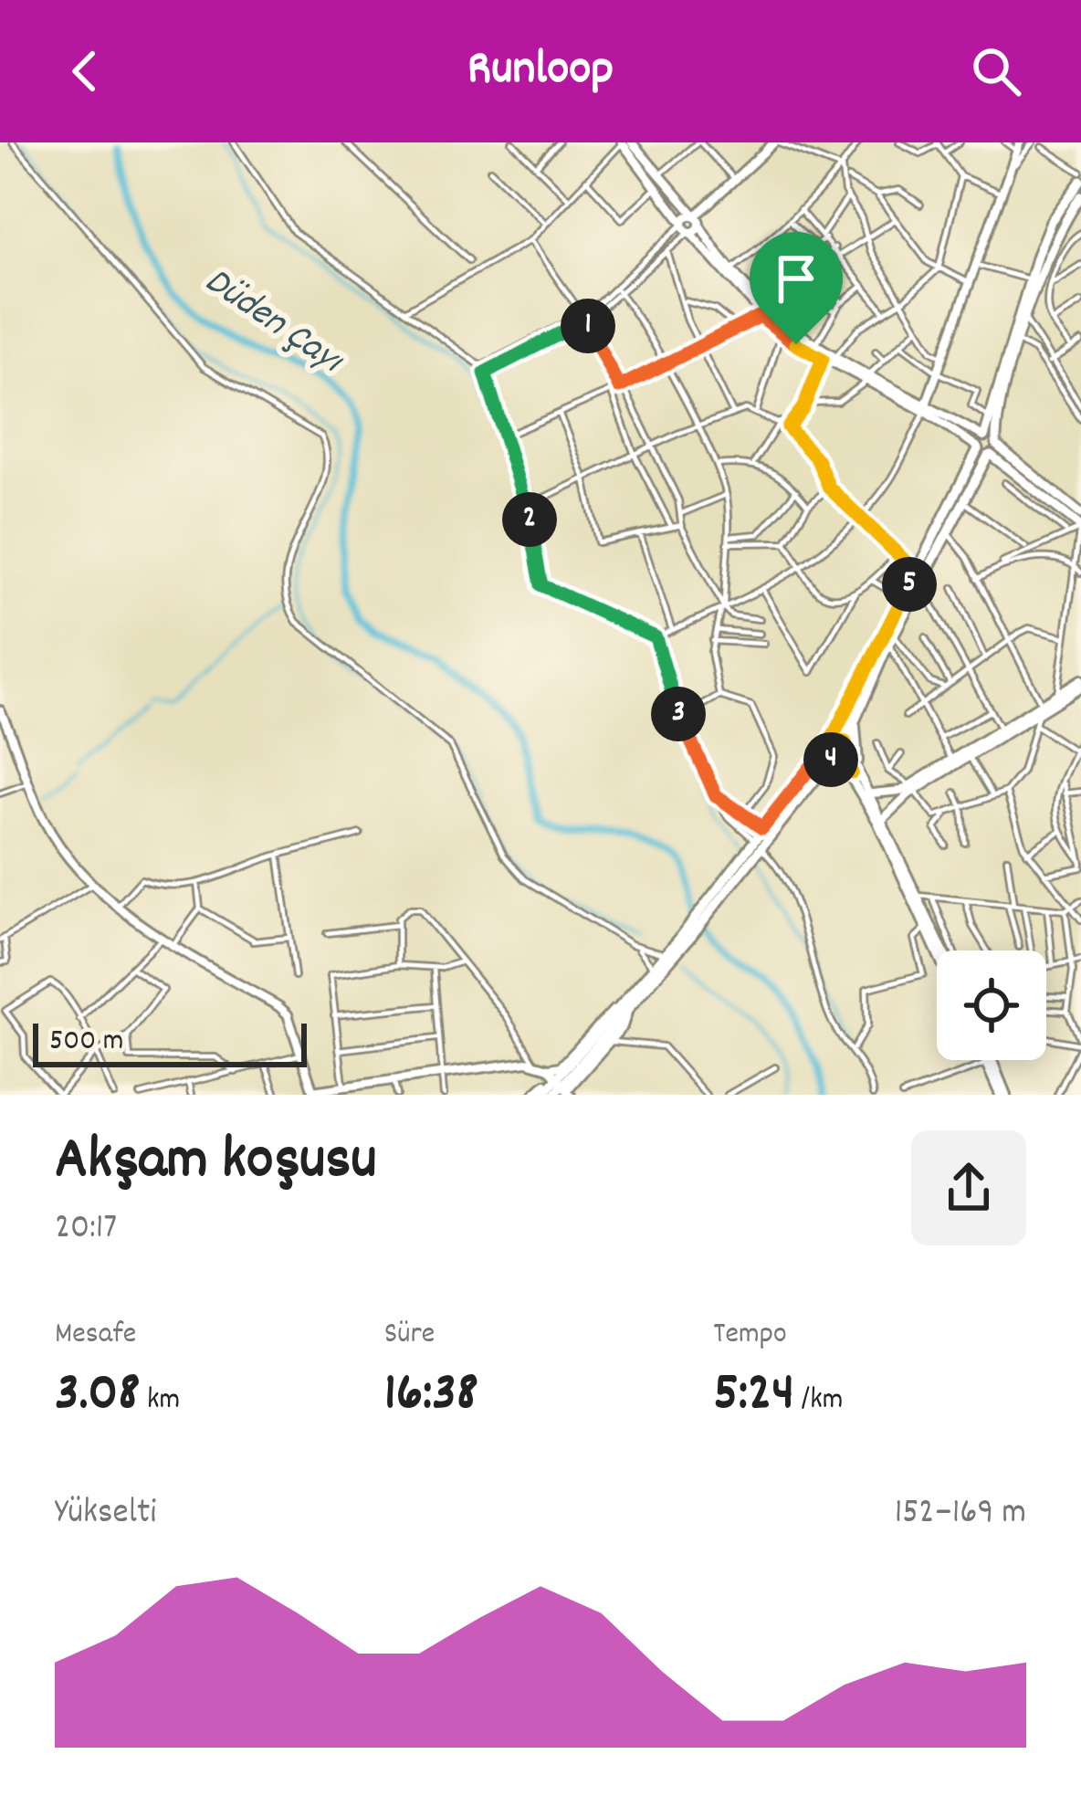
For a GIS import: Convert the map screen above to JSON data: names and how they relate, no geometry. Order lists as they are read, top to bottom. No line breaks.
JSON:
{"water":["Düden Çayı"],"scale_bar":"500 m","page":{"header":"Runloop","pins":["1","2","5","3","4"],"scale":"500 m","heading":["Akşam koşusu","20:17"],"stats":[["Mesafe","3.08 km"],["Süre","16:38"],["Tempo","5:24 /km"]],"chart":["Yükselti","152–169 m"]}}
